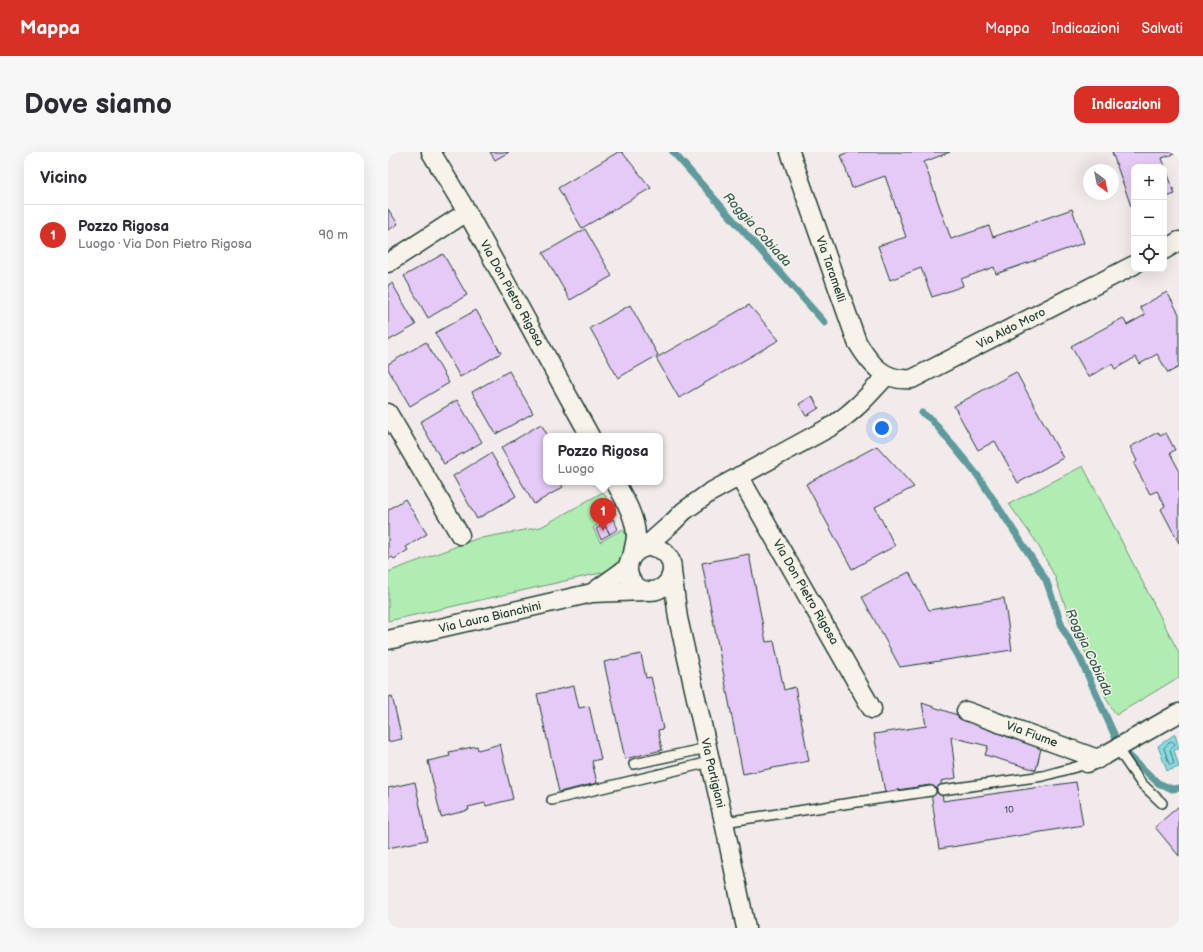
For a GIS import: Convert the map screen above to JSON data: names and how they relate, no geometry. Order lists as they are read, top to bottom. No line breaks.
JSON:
{"streets":{"street":["Via Taramelli","Via Don Pietro Rigosa","Via Aldo Moro","Via Laura Bianchini","Via Fiume","Via Partigiani"]},"crossings":[["Via Taramelli","Via Aldo Moro"],["Via Laura Bianchini","Via Partigiani"]],"water":["Roggia Cobiada"],"house_numbers":["10"],"north":"bottom right","page":{"header":"Mappa","nav":["Mappa","Indicazioni","Salvati"],"buttons":"Indicazioni","title":"Dove siamo","heading":"Vicino","map_buttons":["+","−"],"list":[{"mark":"1","name":"Pozzo Rigosa","note":"Luogo · Via Don Pietro Rigosa","value":"90 m"}],"popup":["Pozzo Rigosa","Luogo"],"pins":"1"}}
